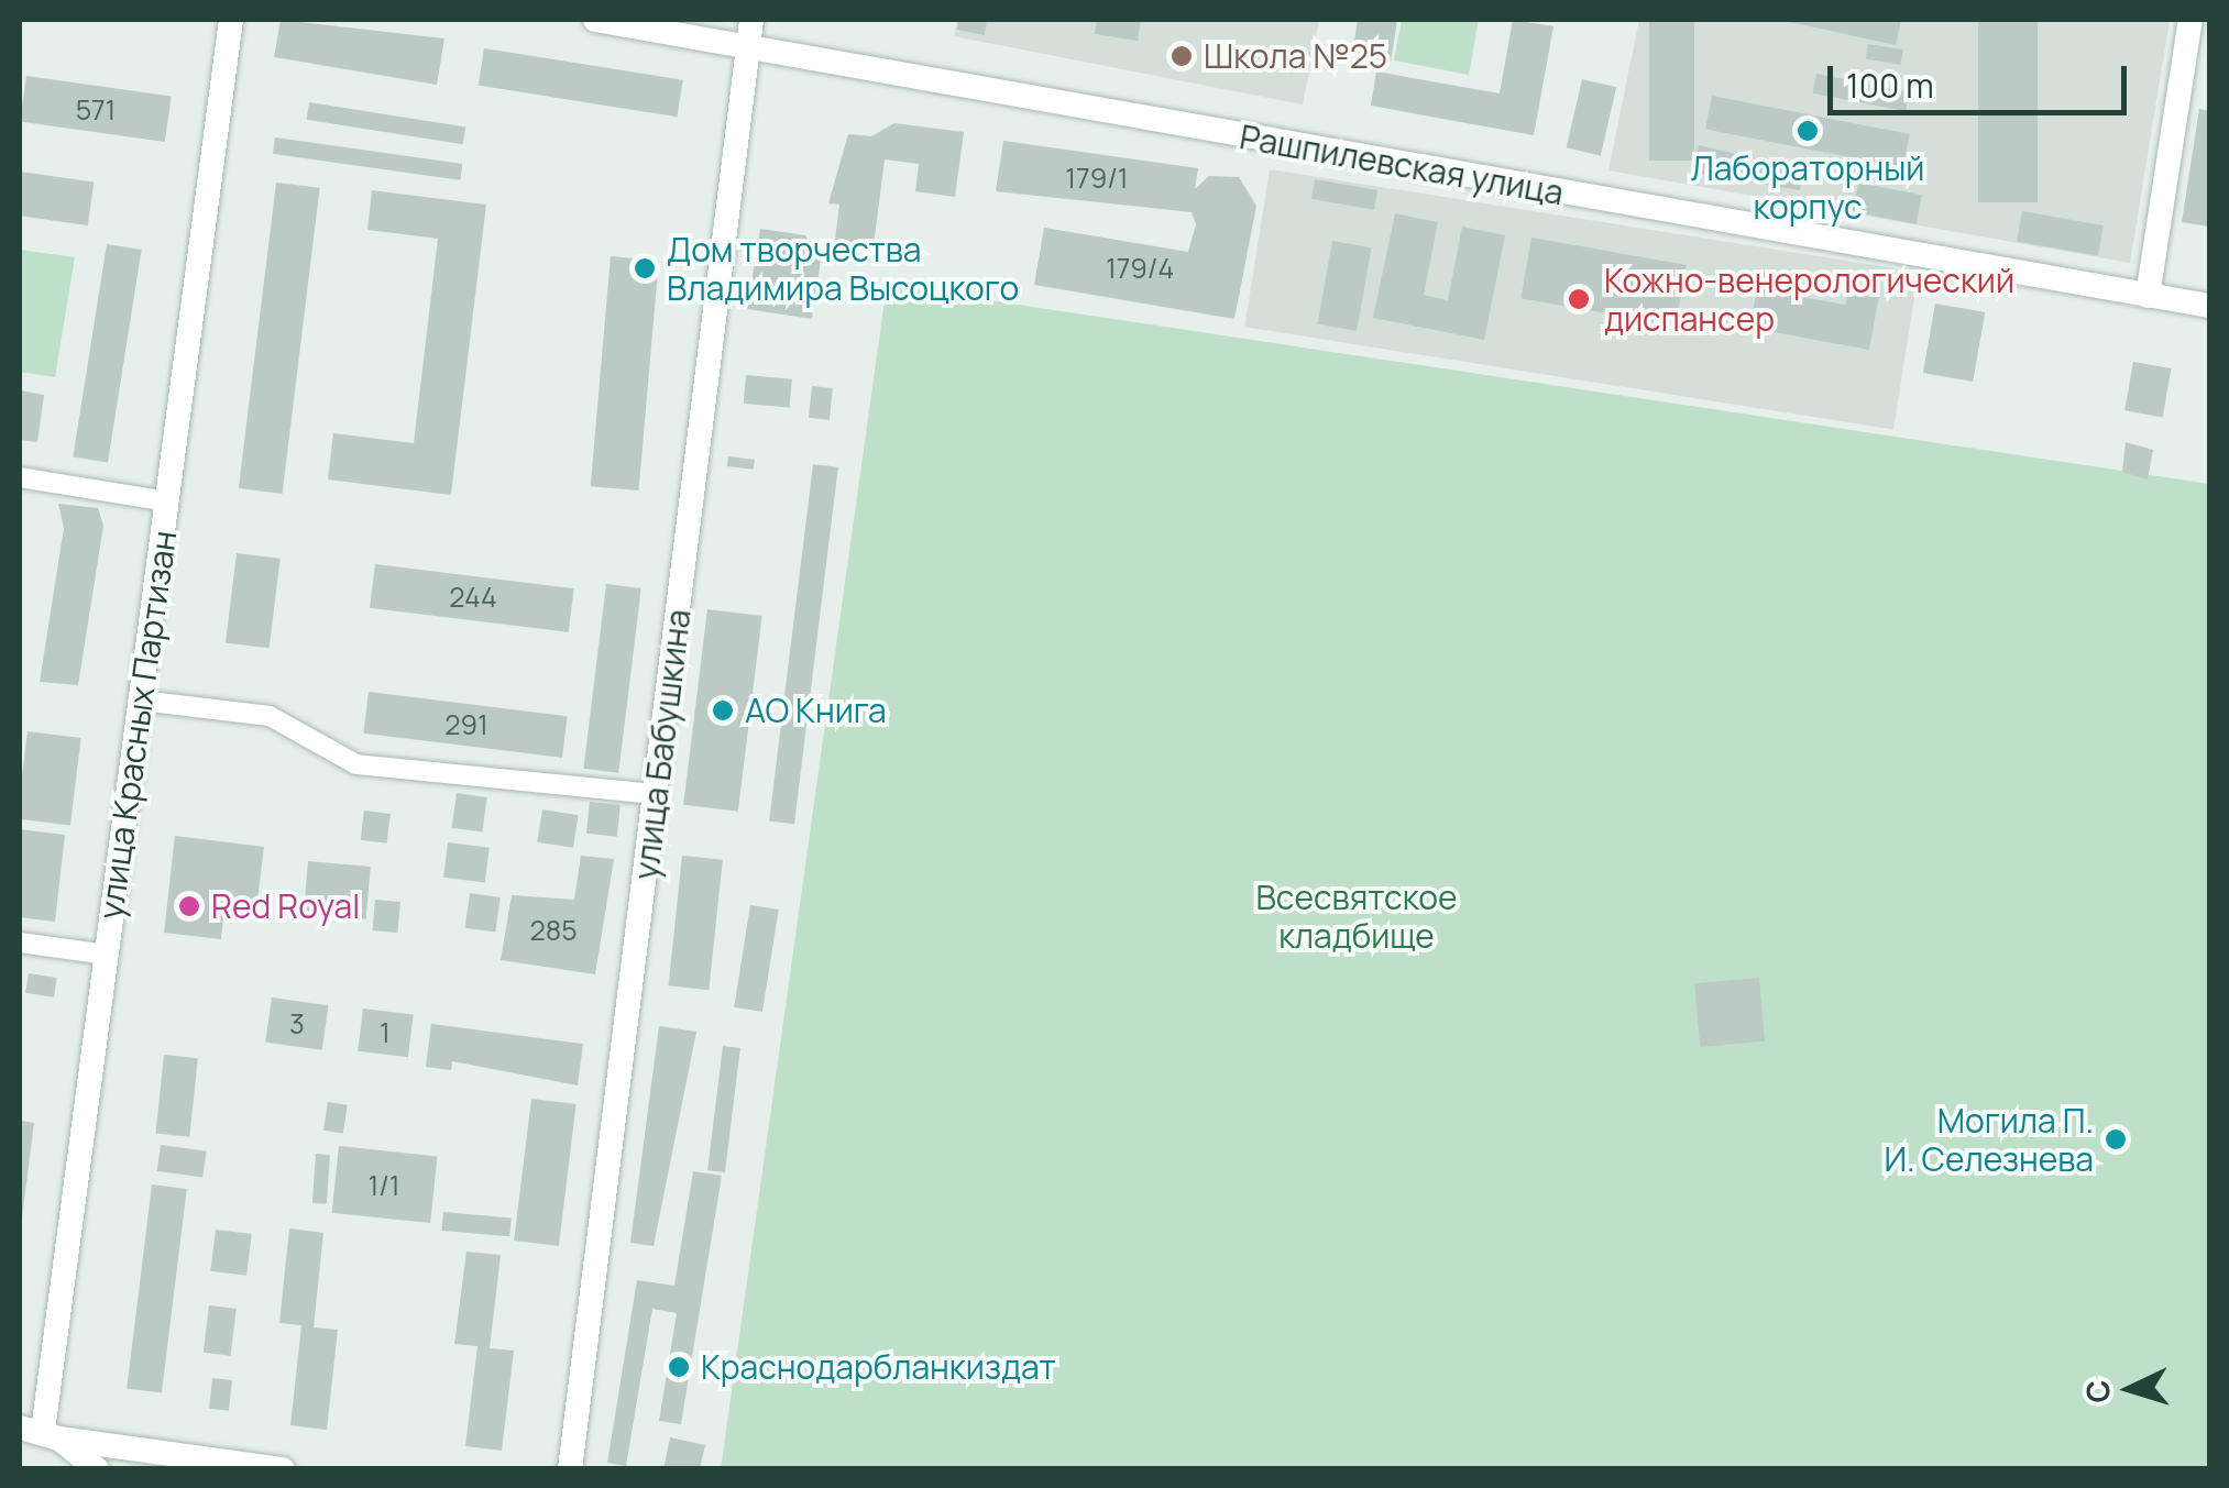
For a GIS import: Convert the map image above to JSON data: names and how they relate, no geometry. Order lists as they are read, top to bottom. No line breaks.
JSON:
{"streets":{"street":["Рашпилевская улица","улица Красных Партизан","улица Бабушкина"]},"crossings":[["Рашпилевская улица","улица Бабушкина"]],"parks":["Всесвятское кладбище"],"places":["Школа №25","Лабораторный корпус","Дом творчества Владимира Высоцкого","Кожно-венерологический диспансер","АО Книга","Red Royal","Могила П. И. Селезнева","Краснодарбланкиздат"],"house_numbers":["571","179/1","179/4","244","291","285","3","1","1/1"],"scale_bar":"100 m","north":"left"}
